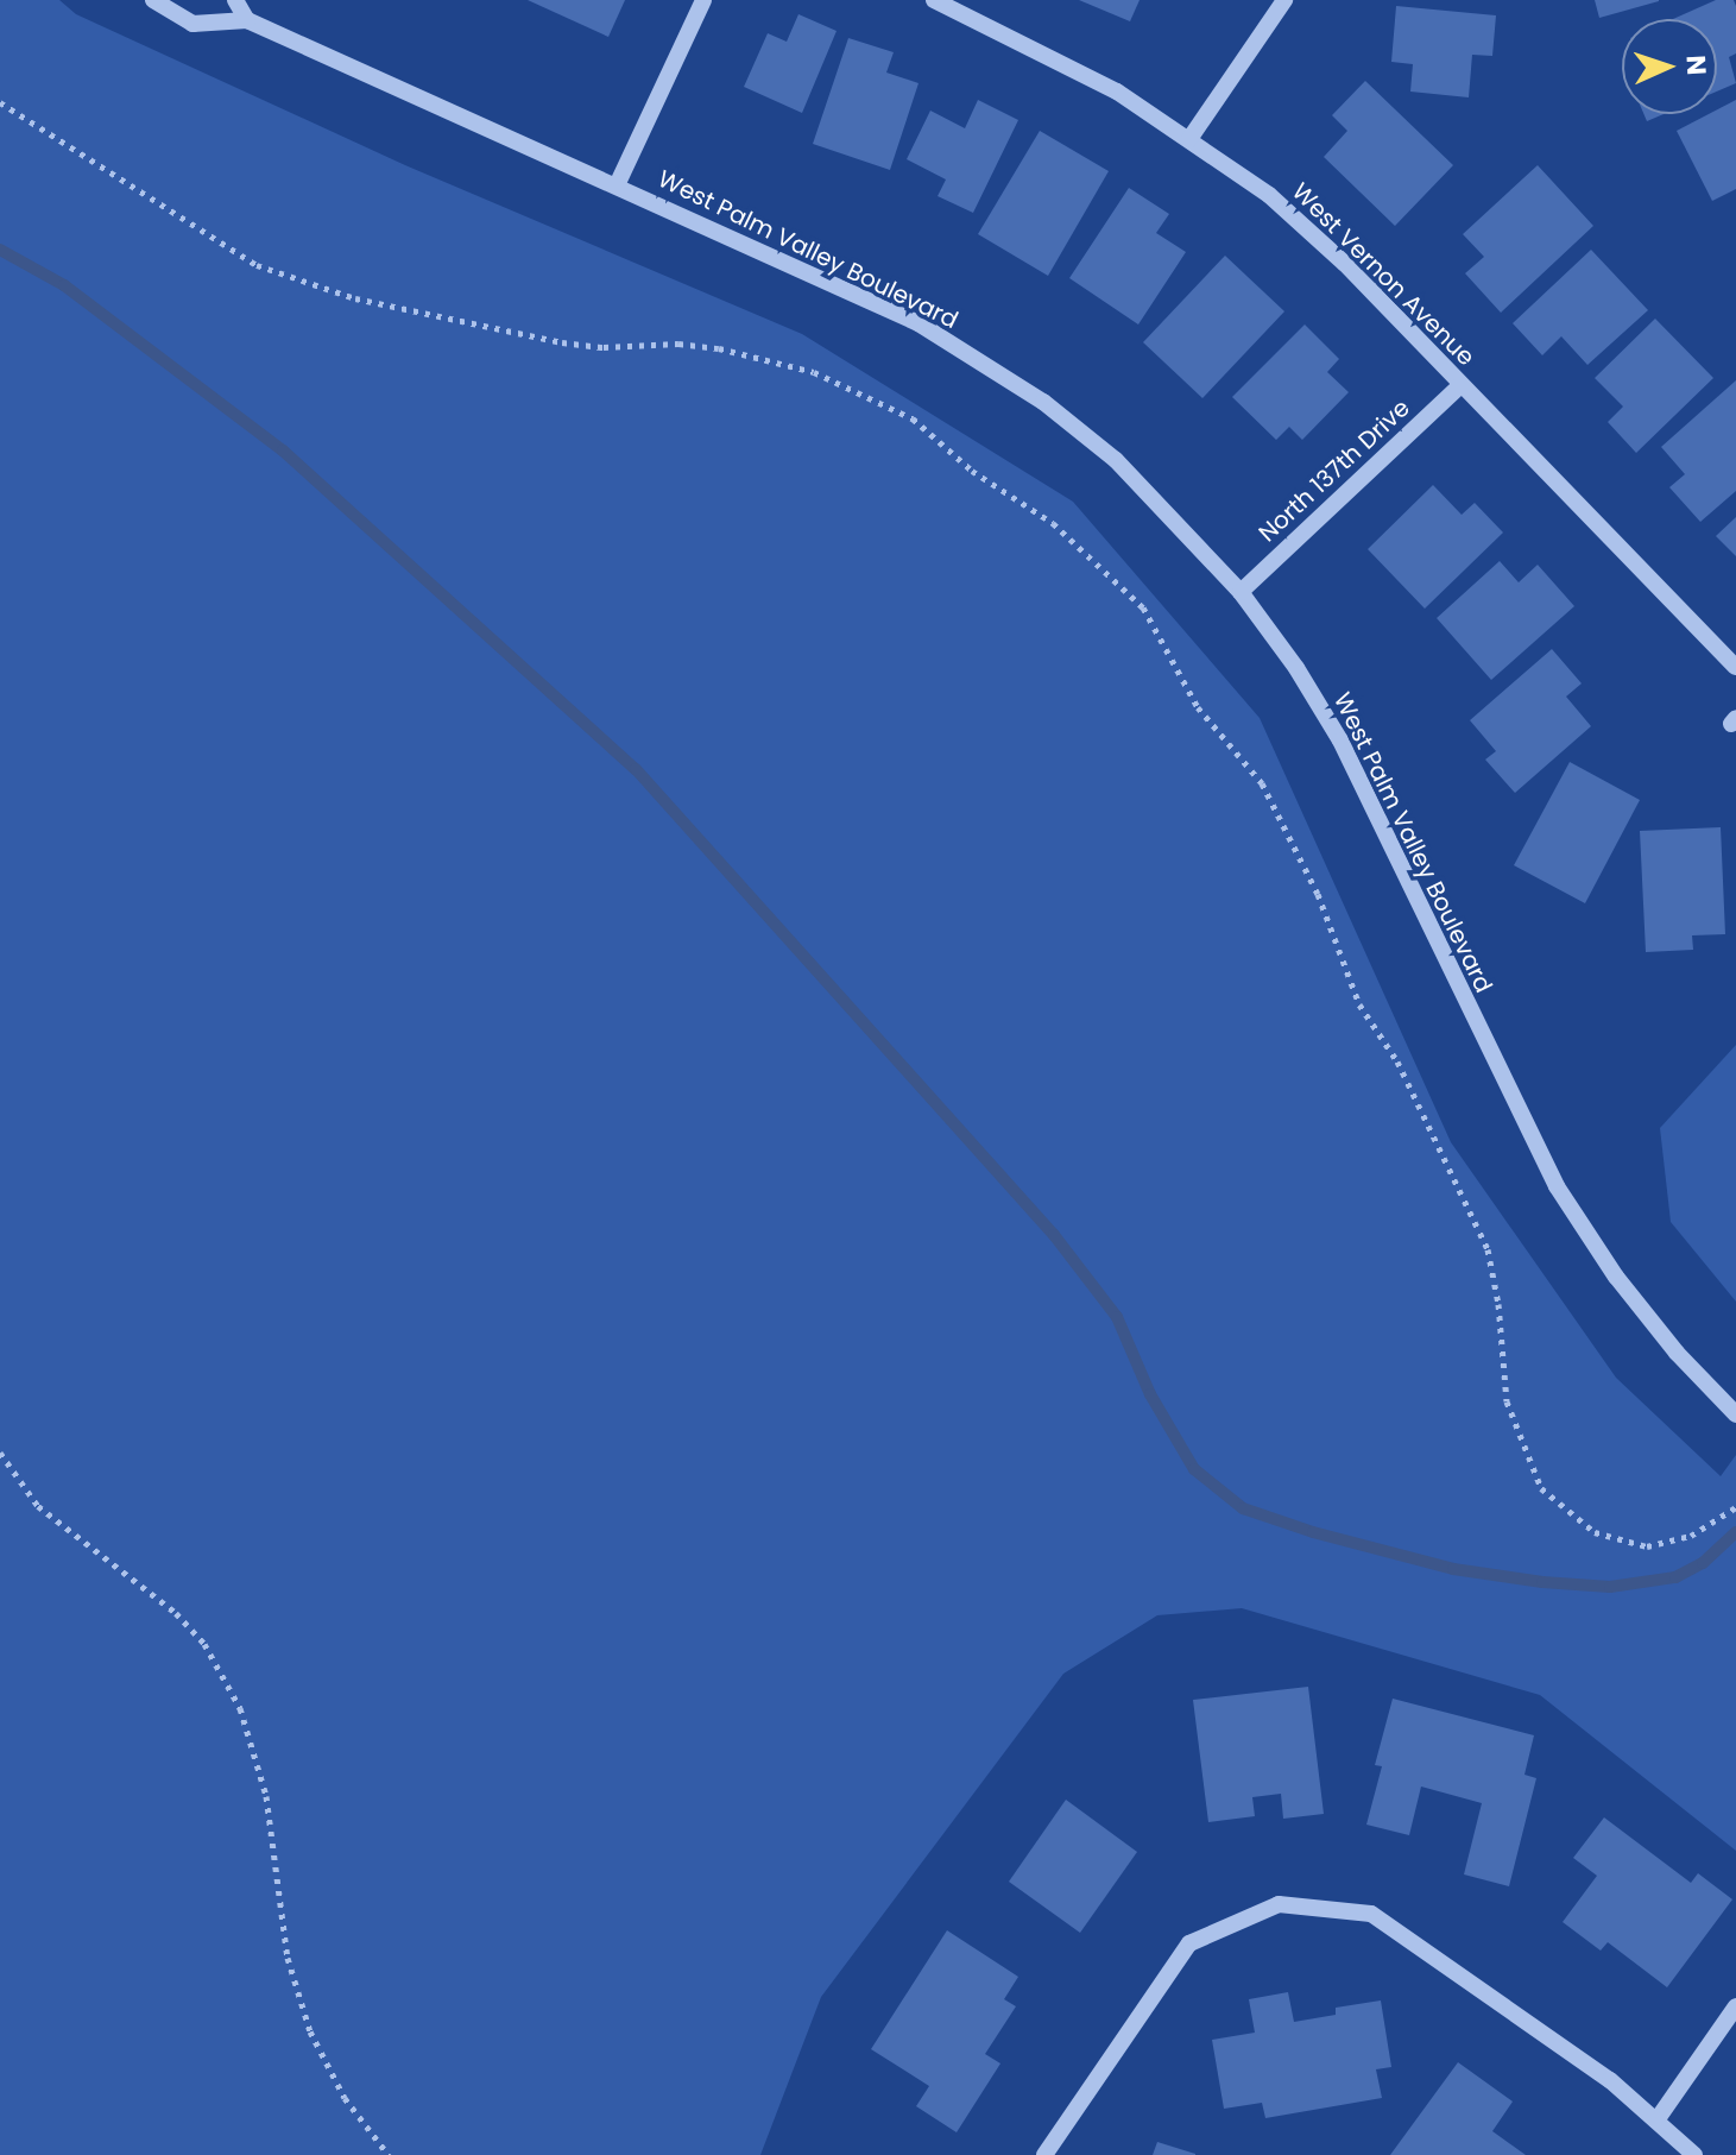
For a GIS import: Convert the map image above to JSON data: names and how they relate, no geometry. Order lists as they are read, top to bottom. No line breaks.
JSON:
{"streets":{"street":["West Palm Valley Boulevard","West Vernon Avenue","North 137th Drive"]},"crossings":[["West Palm Valley Boulevard","North 137th Drive"],["West Vernon Avenue","North 137th Drive"]],"north":"right"}
